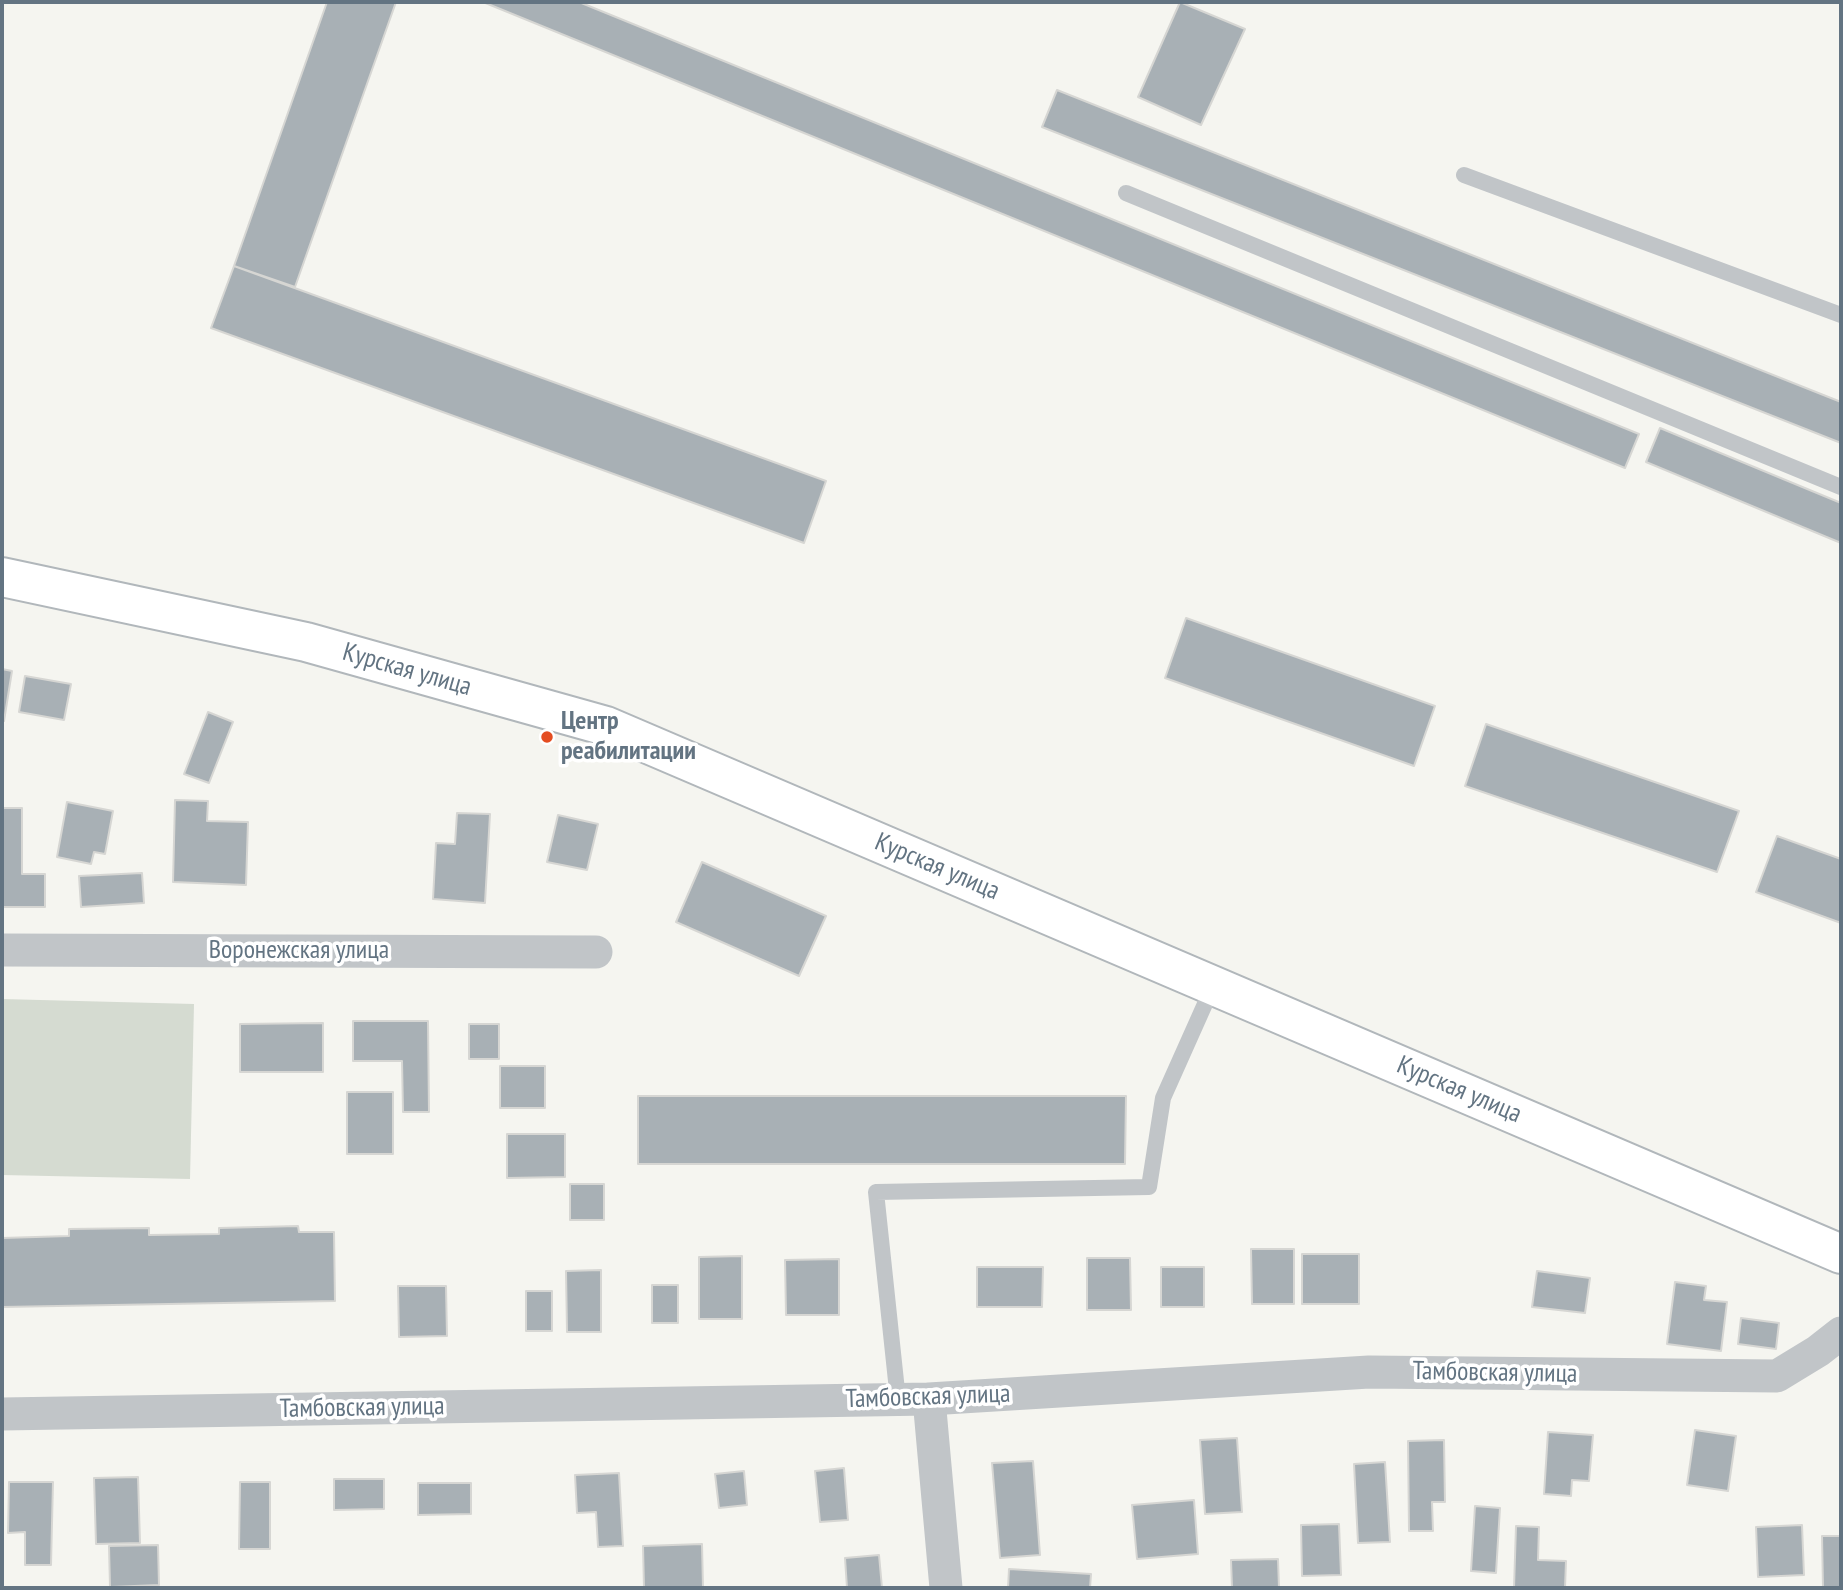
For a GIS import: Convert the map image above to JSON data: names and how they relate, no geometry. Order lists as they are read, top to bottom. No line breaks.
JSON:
{"streets":{"street":["Курская улица","Воронежская улица","Тамбовская улица"]},"places":["Центр реабилитации"]}
